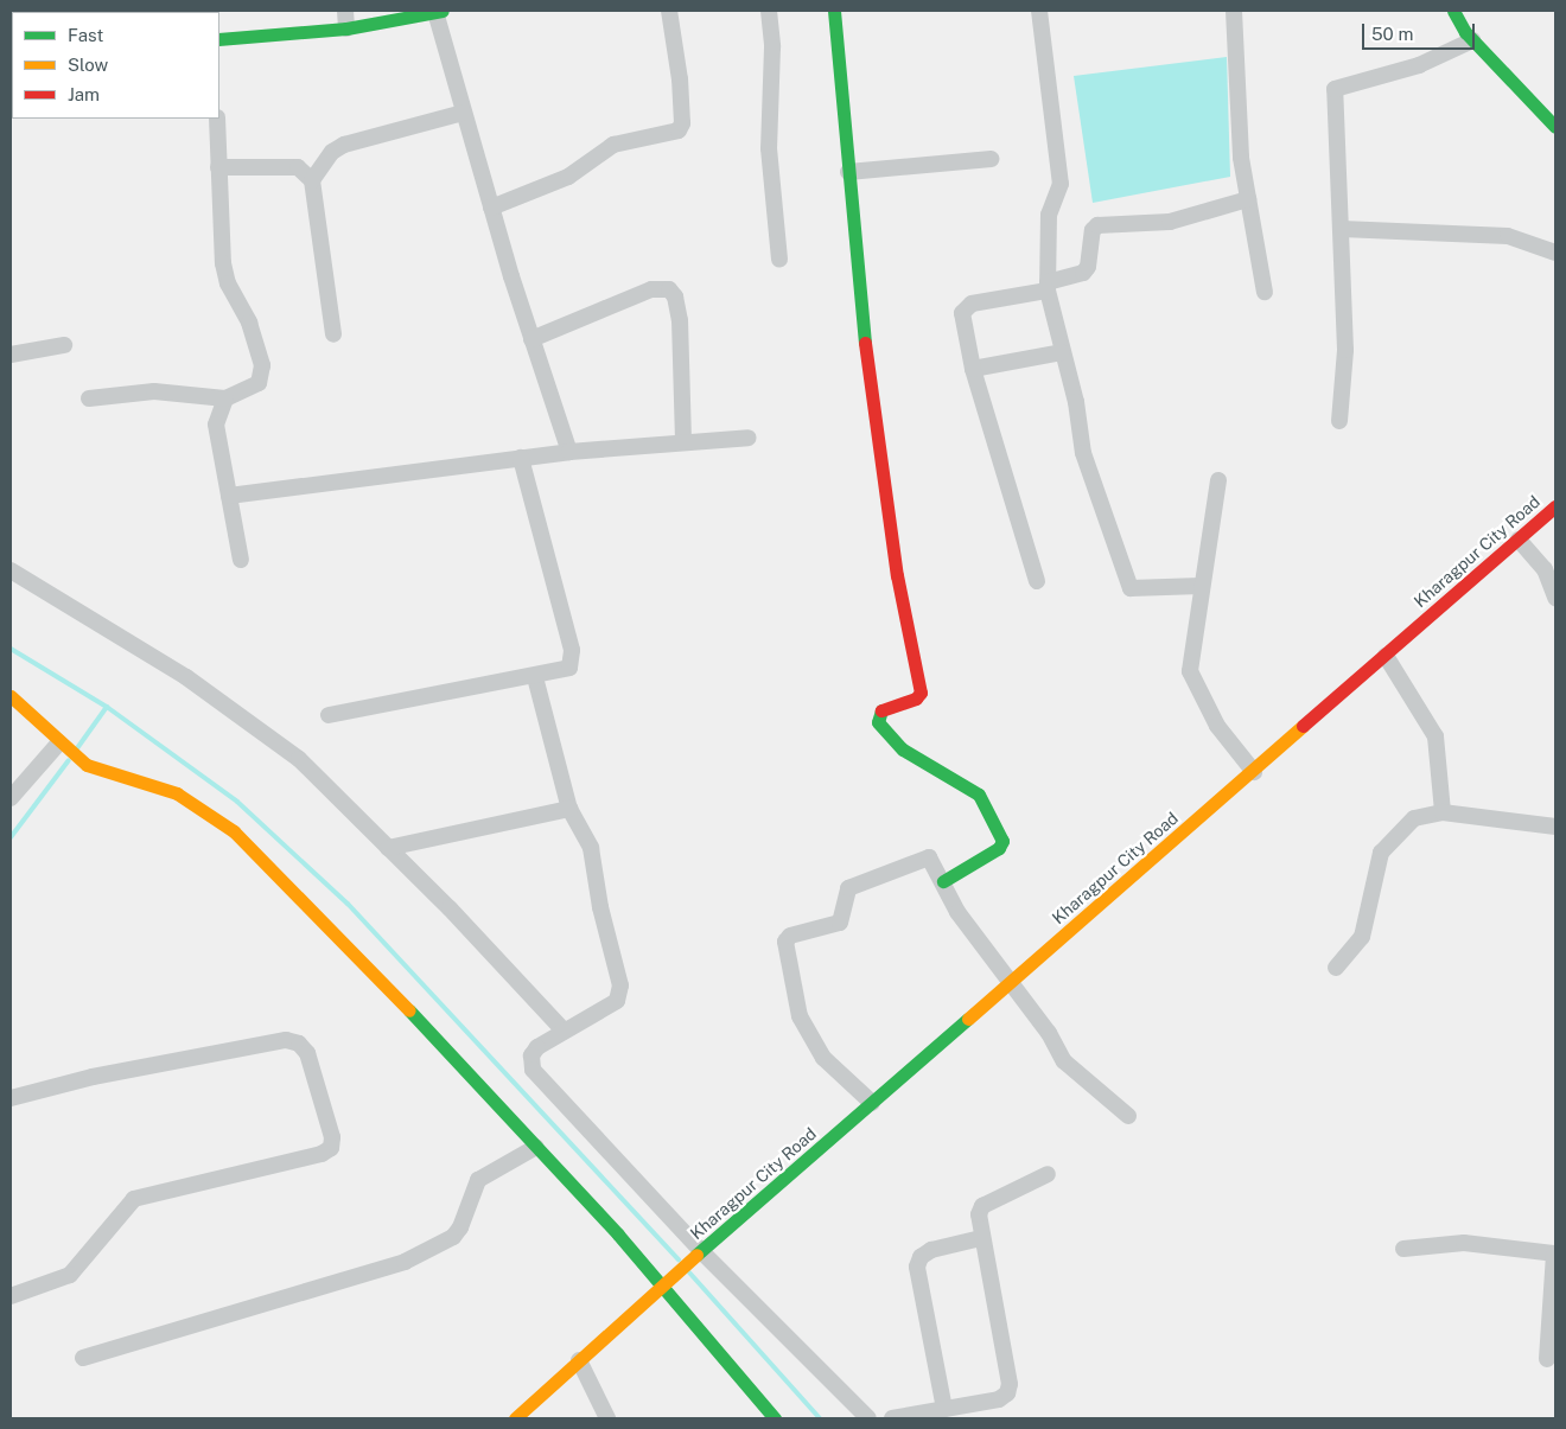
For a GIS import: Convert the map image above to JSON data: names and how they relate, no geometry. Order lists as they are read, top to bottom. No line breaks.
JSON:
{"streets":{"street":["Kharagpur City Road"]},"legend":["Fast","Slow","Jam"],"scale_bar":"50 m"}
